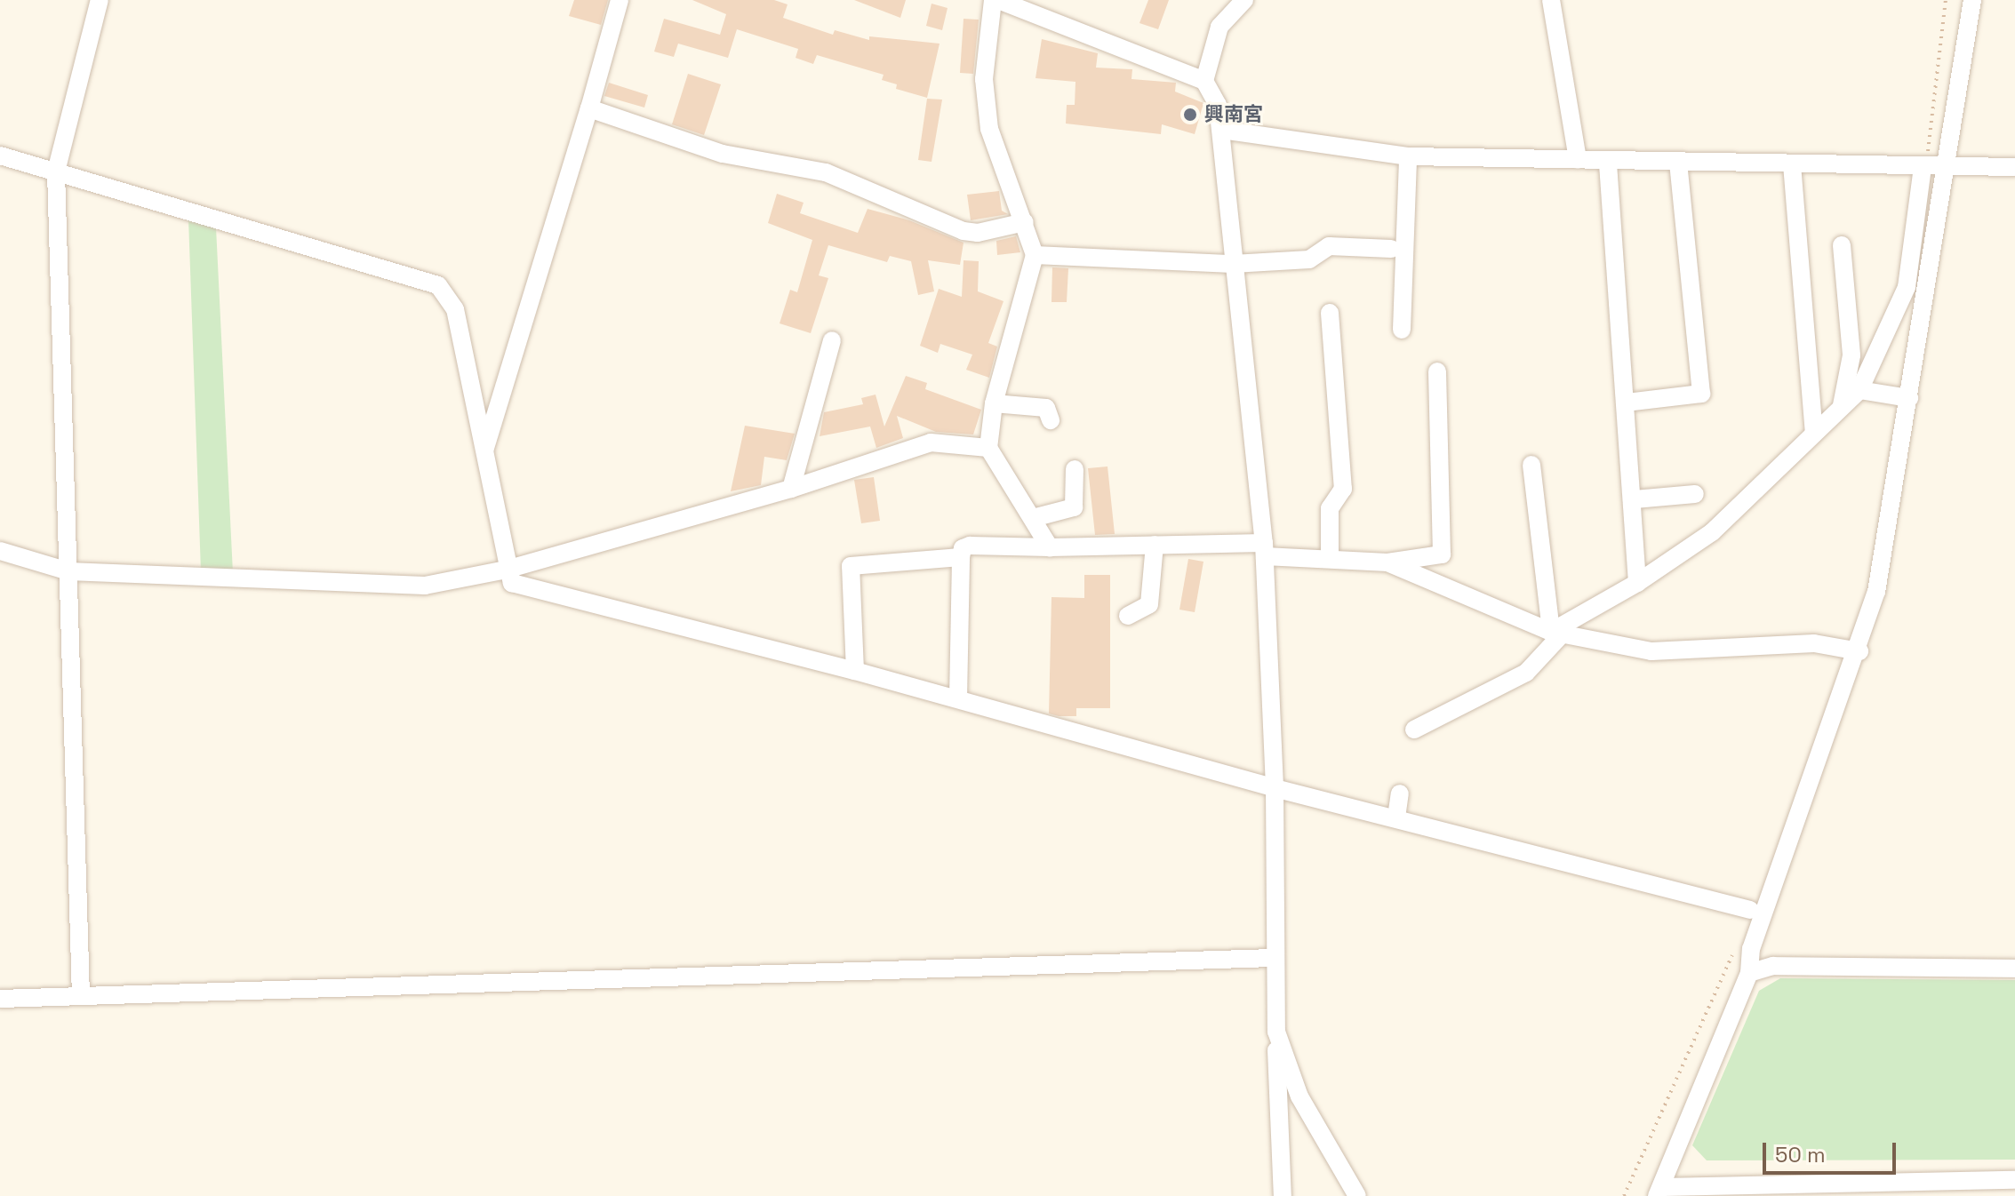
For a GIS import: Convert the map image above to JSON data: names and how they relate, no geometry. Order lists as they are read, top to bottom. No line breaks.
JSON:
{"places":["興南宮"],"scale_bar":"50 m"}
